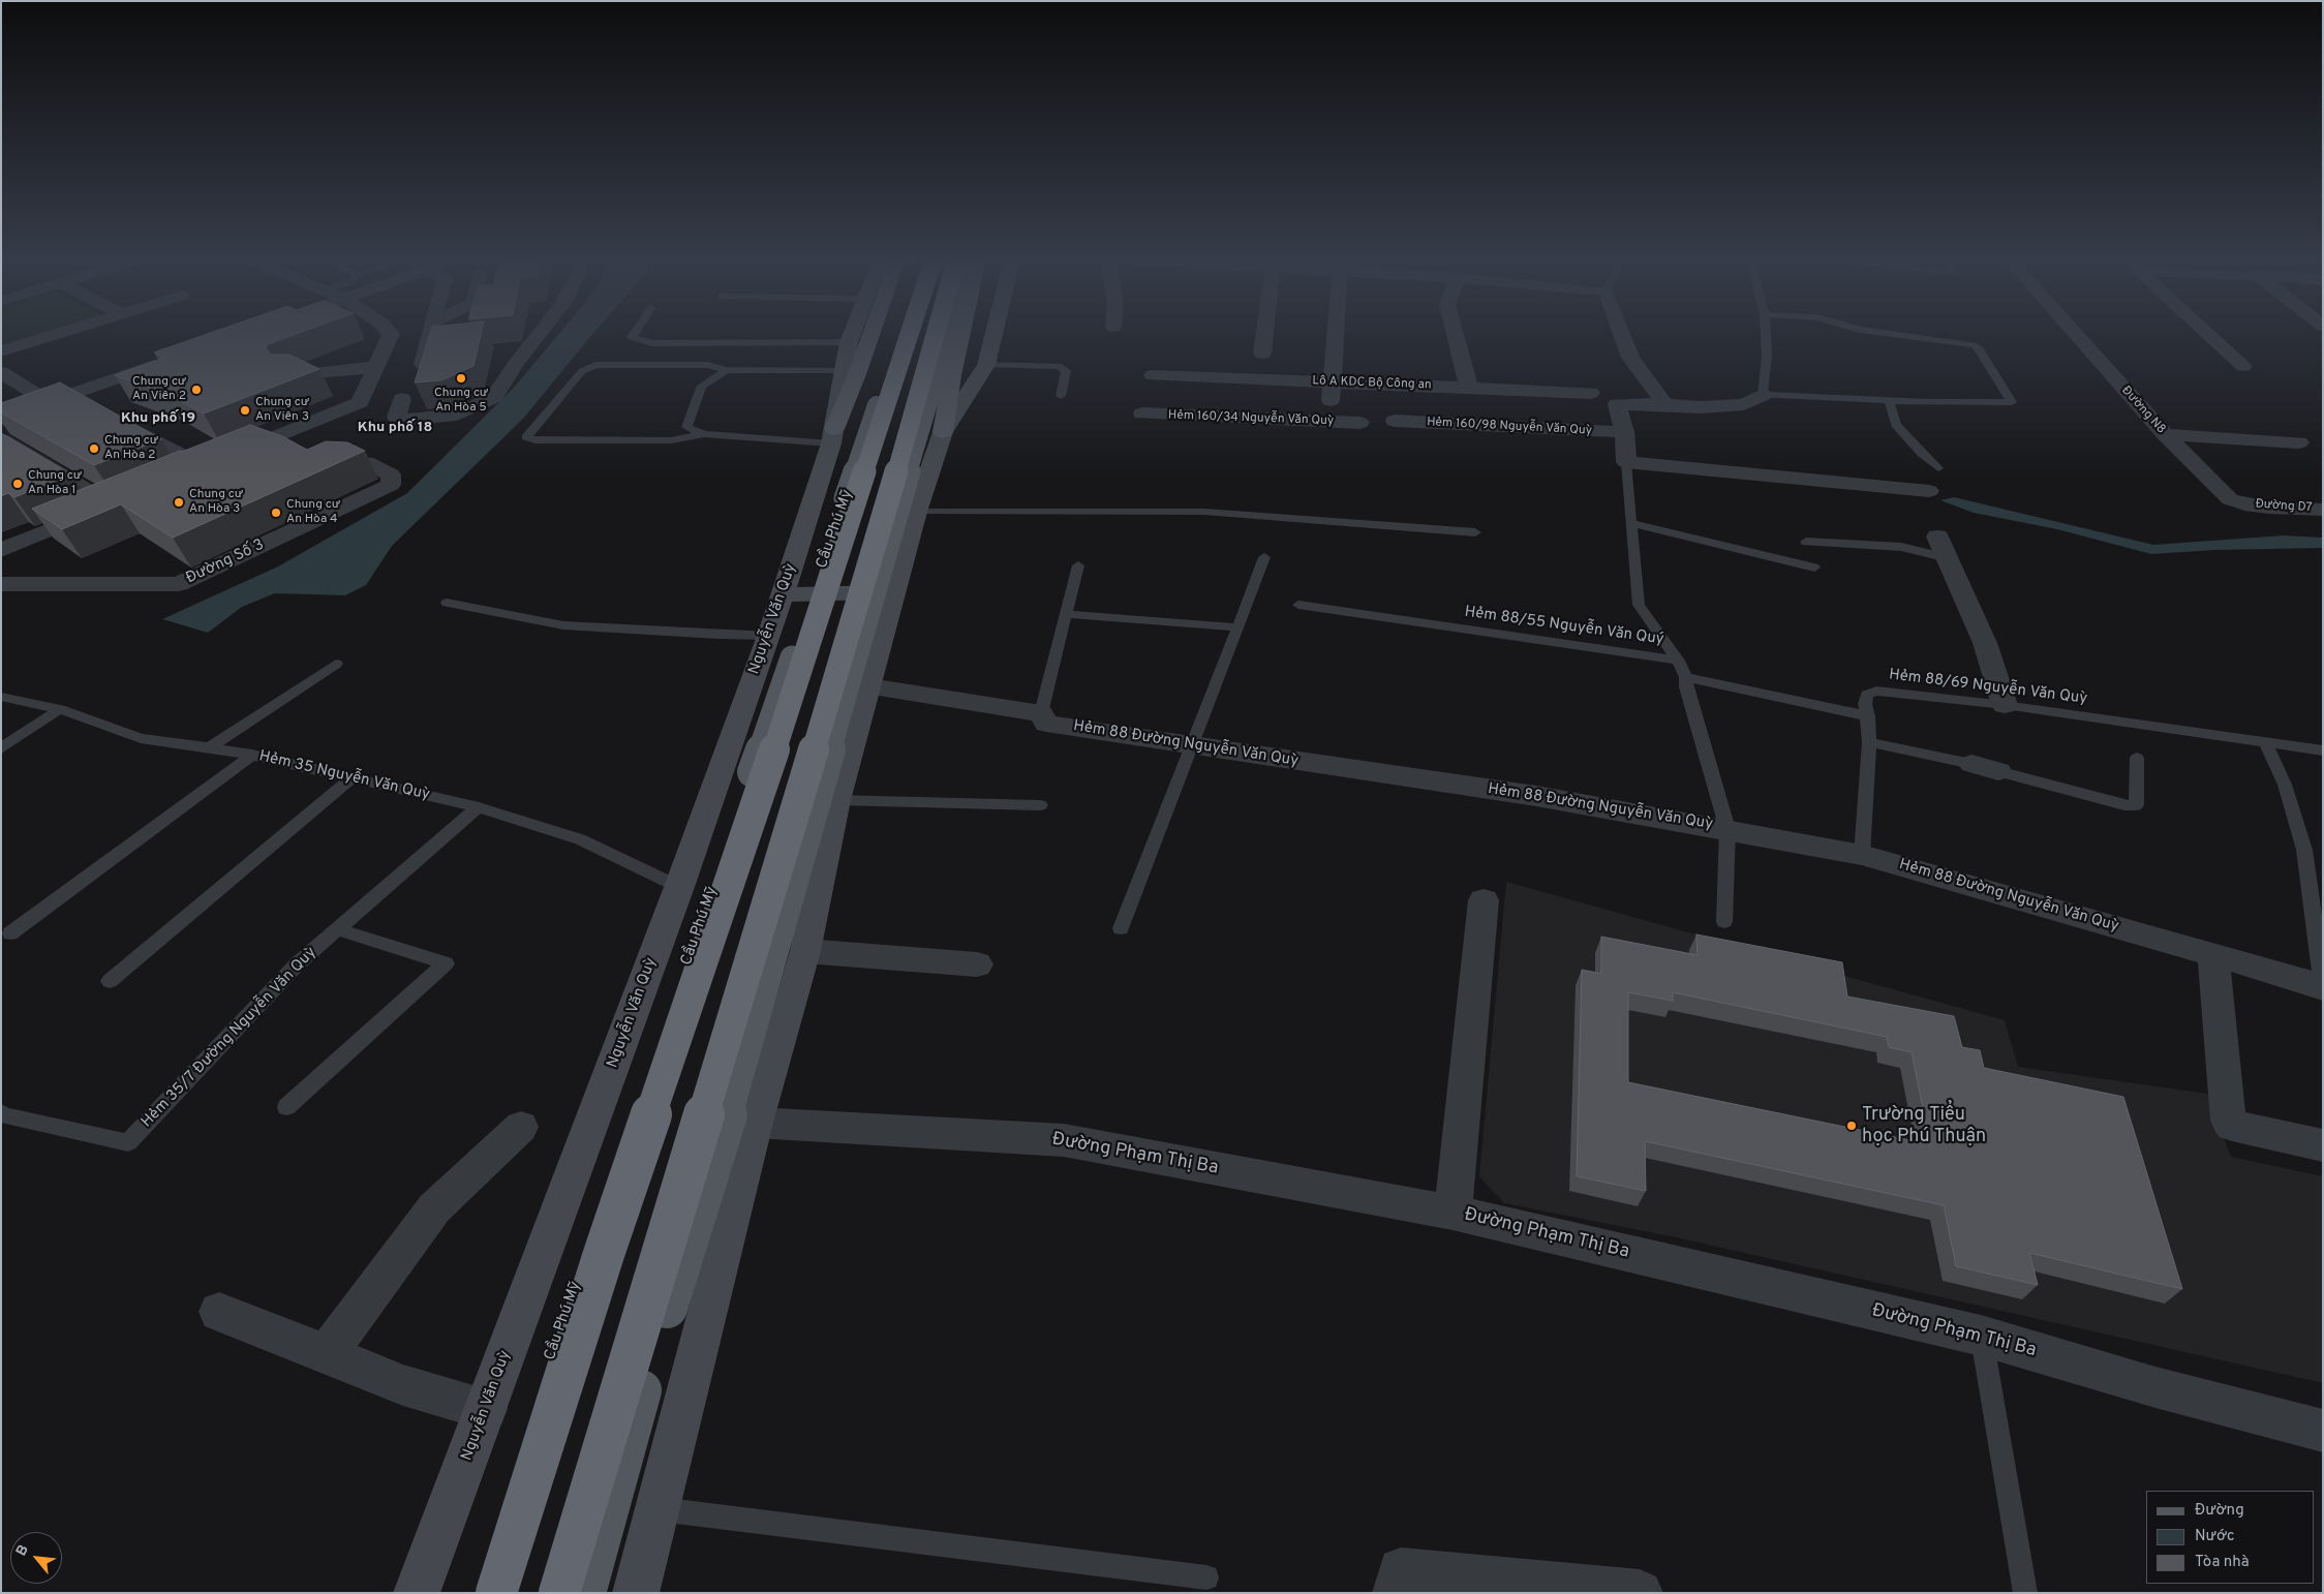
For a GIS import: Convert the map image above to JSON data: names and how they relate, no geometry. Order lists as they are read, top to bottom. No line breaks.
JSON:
{"streets":{"highway":["Cầu Phú Mỹ"],"street":["Lô A KDC Bộ Công an","Đường N8","Hẻm 160/34 Nguyễn Văn Quỳ","Hẻm 160/98 Nguyễn Văn Quỳ","Đường D7","Đường Số 3","Nguyễn Văn Quỳ","Hẻm 88 Đường Nguyễn Văn Quỳ","Đường Phạm Thị Ba"],"lane":["Hẻm 88/55 Nguyễn Văn Quý","Hẻm 88/69 Nguyễn Văn Quỳ","Hẻm 35 Nguyễn Văn Quỳ","Hẻm 35/7 Đường Nguyễn Văn Quỳ"]},"crossings":[["Đường N8","Đường D7"],["Nguyễn Văn Quỳ","Hẻm 35 Nguyễn Văn Quỳ"],["Hẻm 88/69 Nguyễn Văn Quỳ","Hẻm 88 Đường Nguyễn Văn Quỳ"],["Hẻm 35 Nguyễn Văn Quỳ","Hẻm 35/7 Đường Nguyễn Văn Quỳ"]],"districts":["Khu phố 19","Khu phố 18"],"places":["Chung cư An Hòa 5","Chung cư An Viên 2","Chung cư An Viên 3","Chung cư An Hòa 2","Chung cư An Hòa 1","Chung cư An Hòa 3","Chung cư An Hòa 4","Trường Tiểu học Phú Thuận"],"legend":["Đường","Nước","Tòa nhà"],"north":"top left"}
